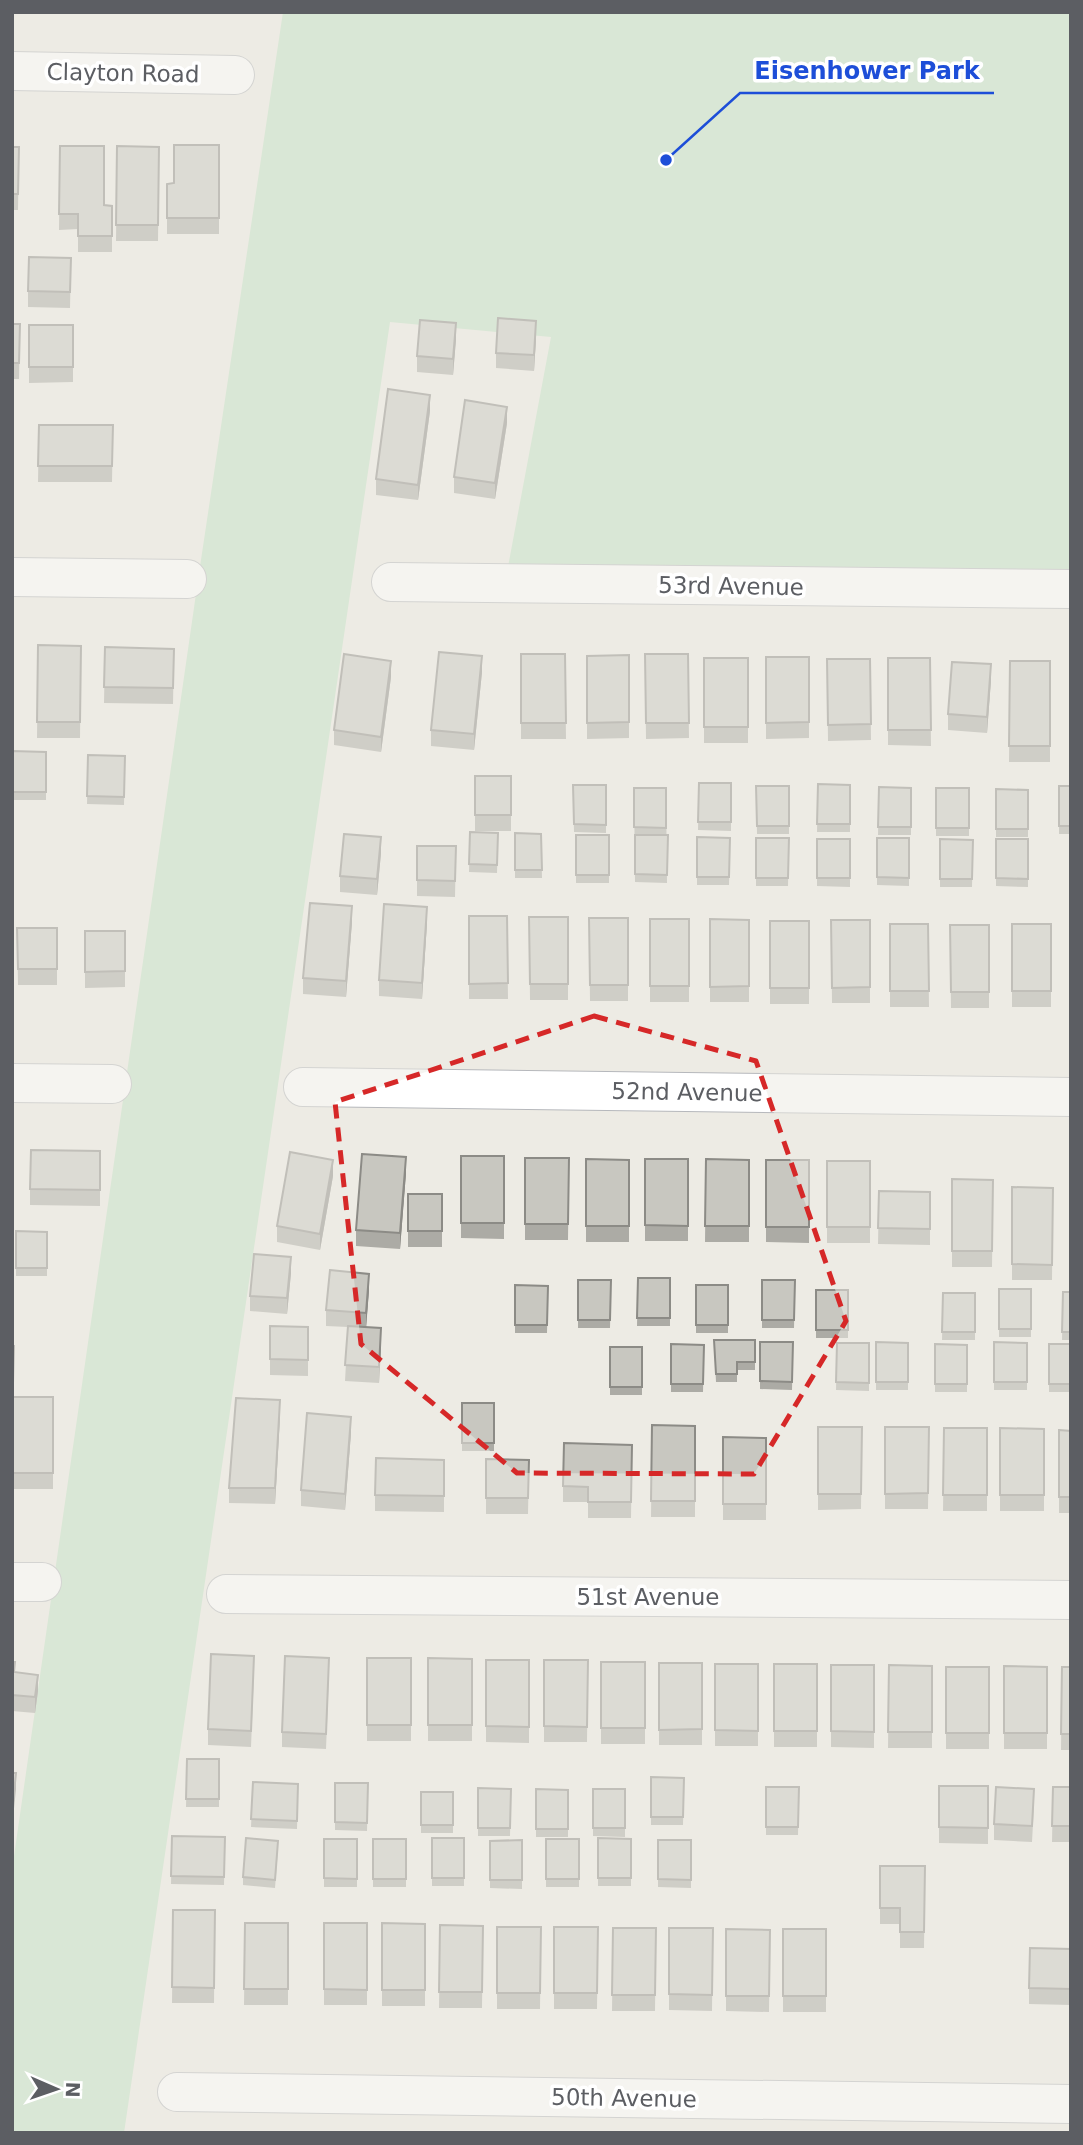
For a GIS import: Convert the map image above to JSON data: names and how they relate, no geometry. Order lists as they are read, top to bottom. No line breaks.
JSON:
{"streets":{"street":["Clayton Road","53rd Avenue","52nd Avenue","51st Avenue","50th Avenue"]},"places":["Eisenhower Park"],"north":"right"}
